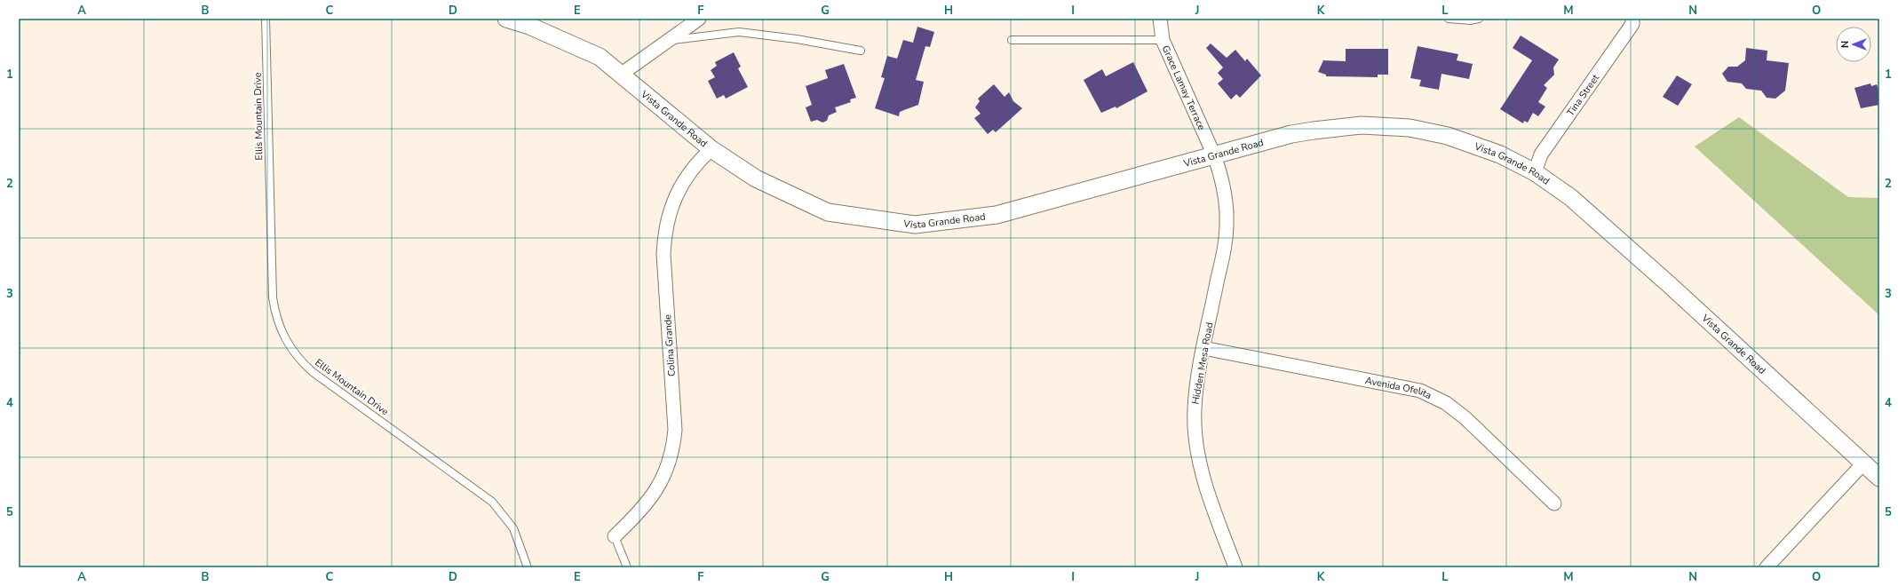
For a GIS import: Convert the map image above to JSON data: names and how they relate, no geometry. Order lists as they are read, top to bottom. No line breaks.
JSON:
{"streets":{"street":["Grace Lamay Terrace","Tina Street","Vista Grande Road","Colina Grande","Hidden Mesa Road","Avenida Ofelita"],"lane":["Ellis Mountain Drive"]},"crossings":[["Grace Lamay Terrace","Vista Grande Road"],["Grace Lamay Terrace","Hidden Mesa Road"],["Tina Street","Vista Grande Road"],["Vista Grande Road","Colina Grande"],["Vista Grande Road","Hidden Mesa Road"],["Hidden Mesa Road","Avenida Ofelita"]],"north":"left","grid":{"columns":["A","B","C","D","E","F","G","H","I","J","K","L","M","N","O"],"rows":["1","2","3","4","5"]}}
